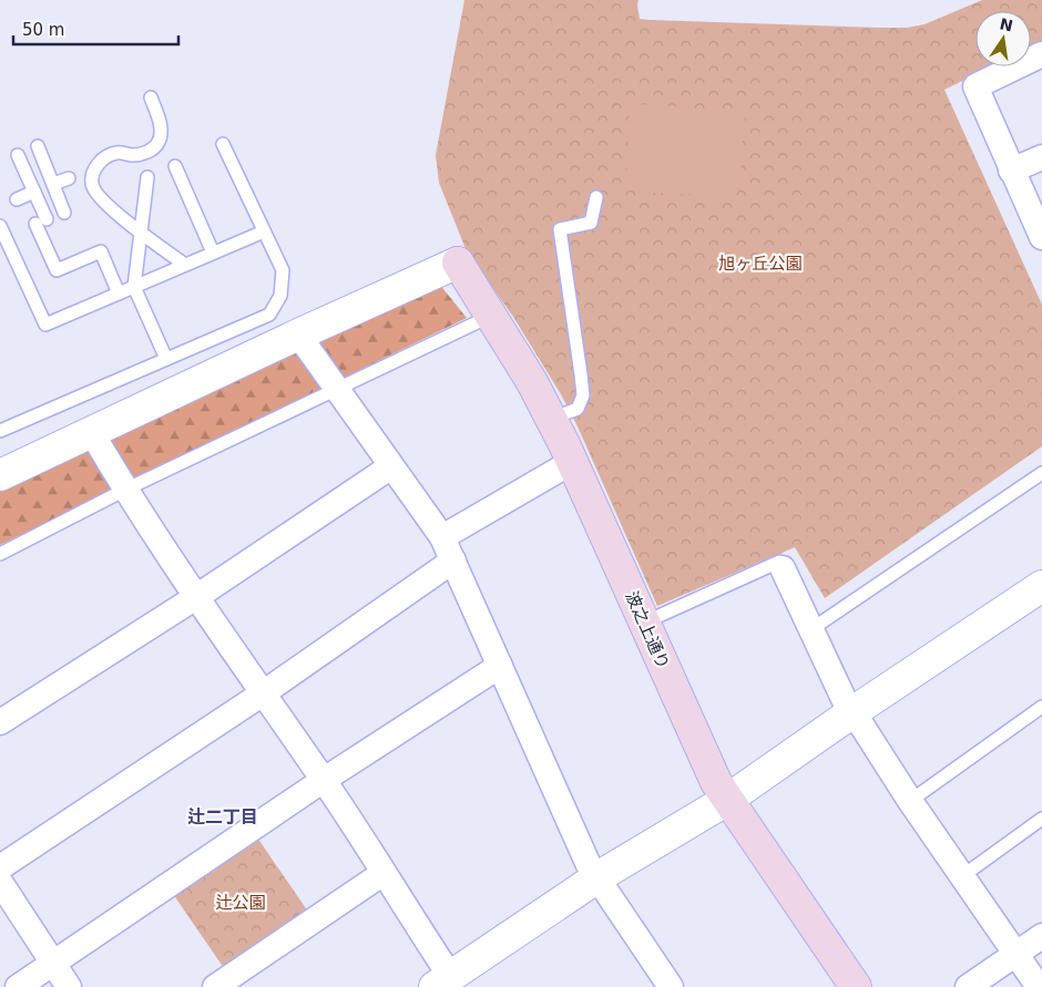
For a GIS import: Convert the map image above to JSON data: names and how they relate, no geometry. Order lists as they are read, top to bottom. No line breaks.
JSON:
{"streets":{"main road":["波之上通り"]},"districts":["辻二丁目"],"parks":["旭ヶ丘公園","辻公園"],"scale_bar":"50 m","north":"top"}
